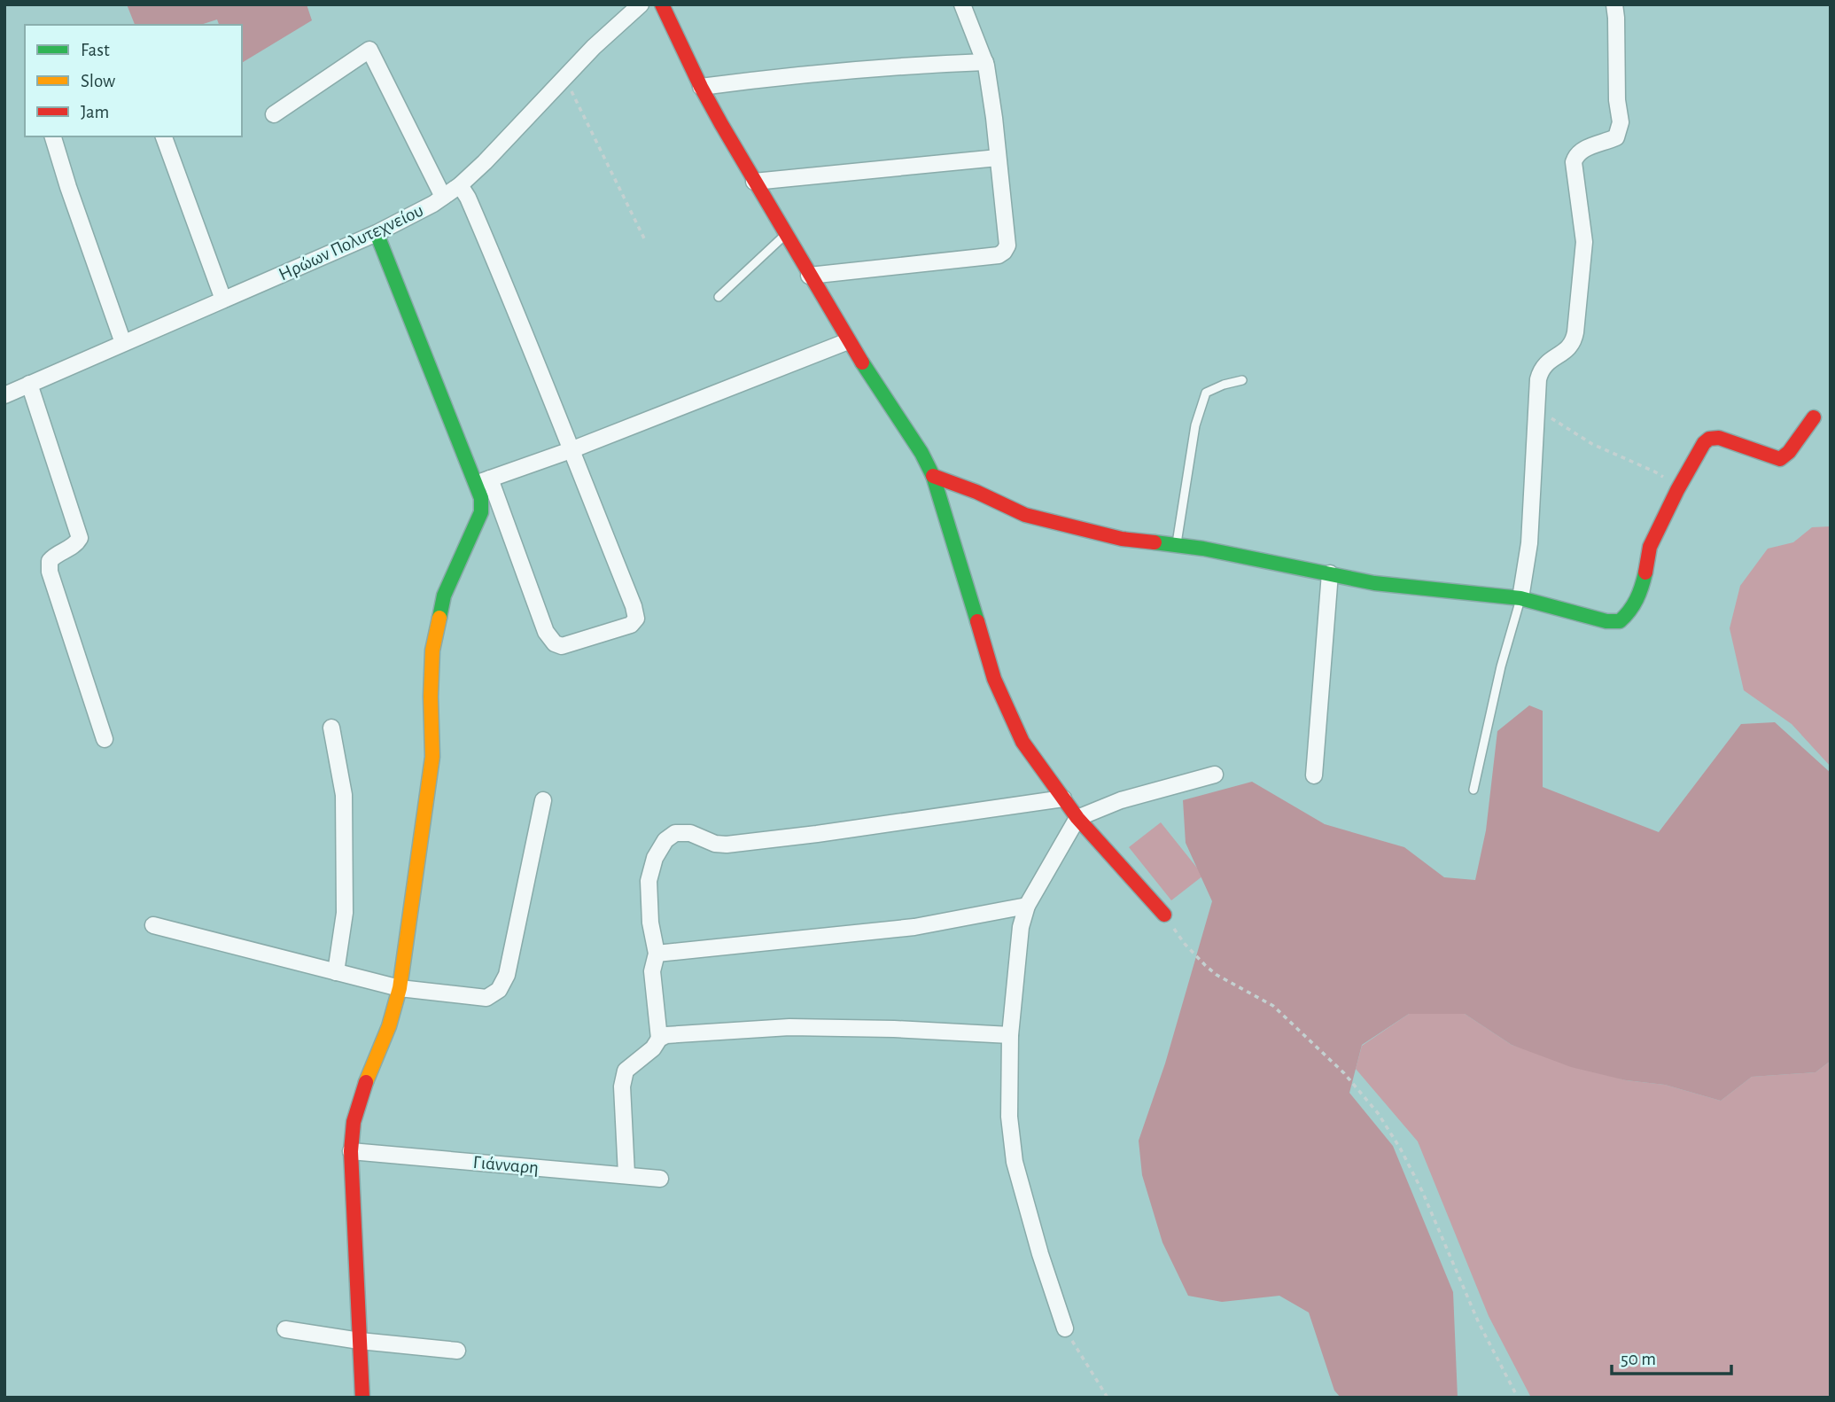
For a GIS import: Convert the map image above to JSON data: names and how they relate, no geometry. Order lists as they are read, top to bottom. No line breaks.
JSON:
{"streets":{"street":["Ηρώων Πολυτεχνείου","Γιάνναρη"]},"legend":["Fast","Slow","Jam"],"scale_bar":"50 m"}
